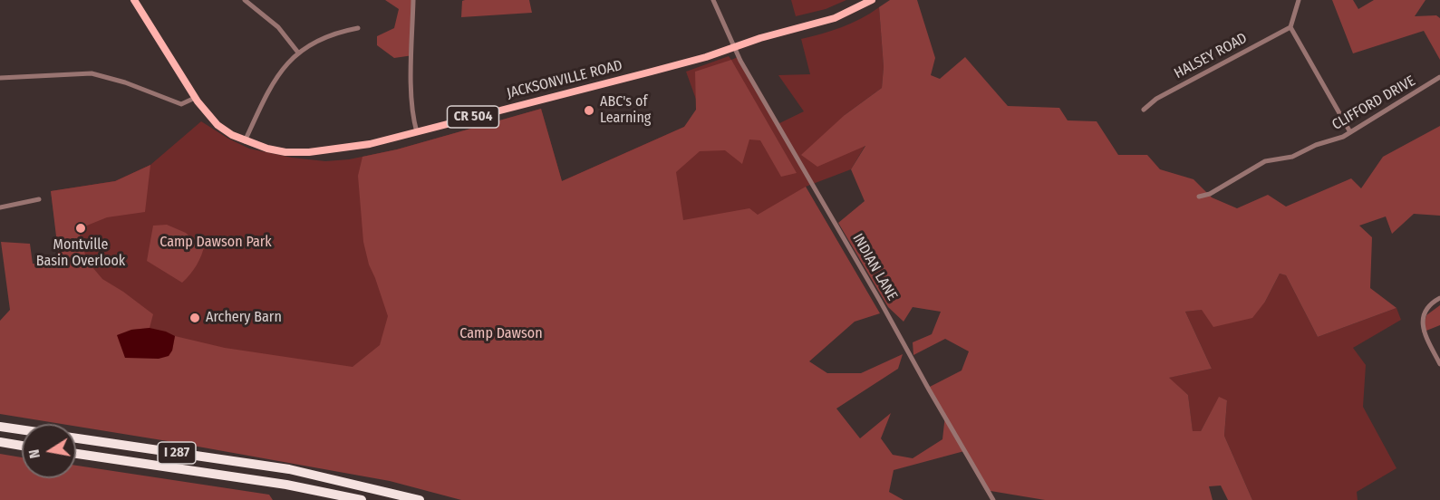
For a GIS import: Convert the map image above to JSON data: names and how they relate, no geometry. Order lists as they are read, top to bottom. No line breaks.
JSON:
{"streets":{"highway":["I 287"],"main road":["JACKSONVILLE ROAD","CR 504"],"street":["HALSEY ROAD","CLIFFORD DRIVE","INDIAN LANE"]},"crossings":[["JACKSONVILLE ROAD","INDIAN LANE"]],"parks":["Camp Dawson Park","Camp Dawson"],"places":["ABC's of Learning","Montville Basin Overlook","Archery Barn"],"north":"left"}
